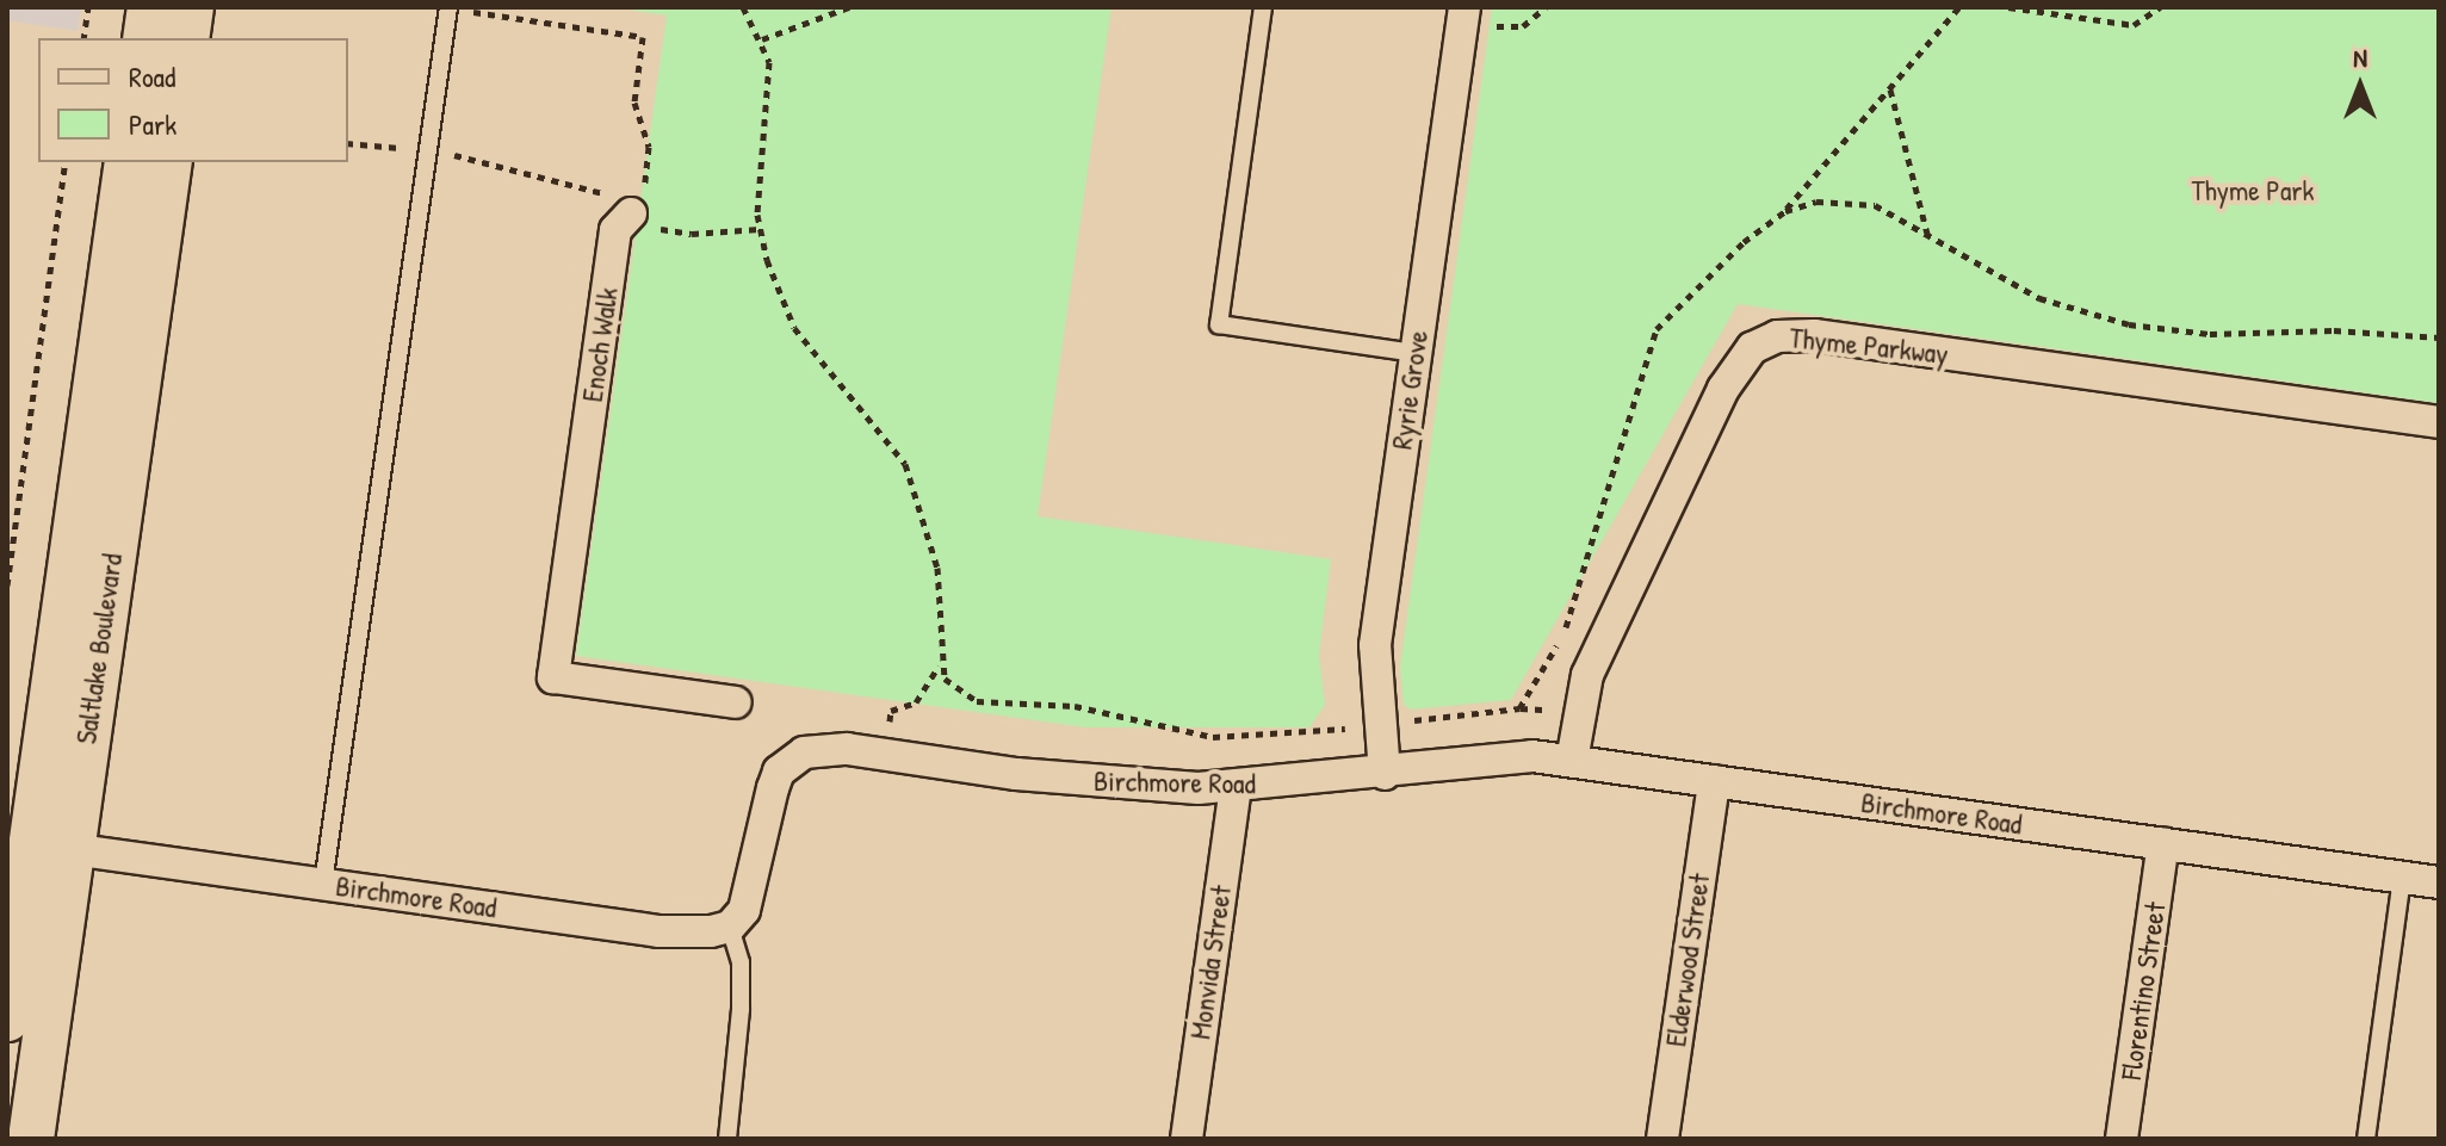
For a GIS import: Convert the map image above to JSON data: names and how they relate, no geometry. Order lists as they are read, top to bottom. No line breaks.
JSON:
{"streets":{"street":["Enoch Walk","Thyme Parkway","Ryrie Grove","Saltlake Boulevard","Birchmore Road","Elderwood Street","Monvida Street","Florentino Street"]},"crossings":[["Thyme Parkway","Birchmore Road"],["Ryrie Grove","Birchmore Road"],["Saltlake Boulevard","Birchmore Road"],["Birchmore Road","Elderwood Street"],["Birchmore Road","Monvida Street"],["Birchmore Road","Florentino Street"]],"parks":["Thyme Park"],"legend":["Road","Park"],"north":"top"}
